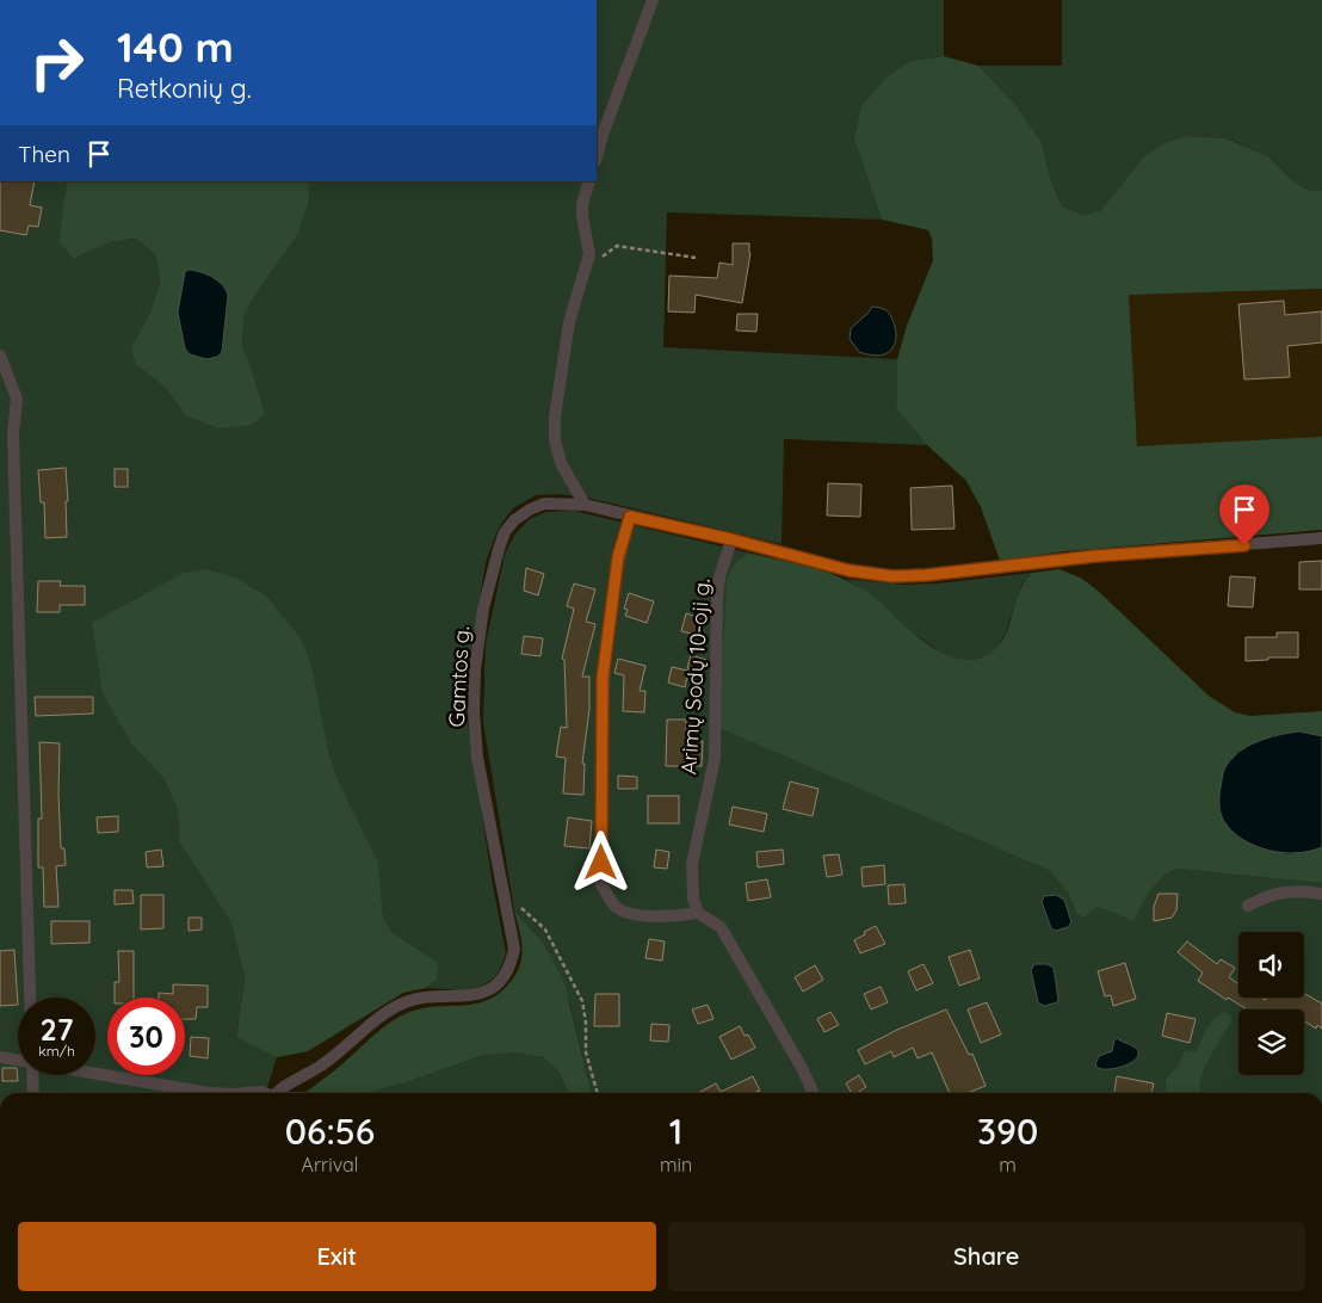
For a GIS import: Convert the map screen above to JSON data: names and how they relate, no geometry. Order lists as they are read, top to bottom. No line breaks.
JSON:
{"streets":{"street":["Gamtos g.","Arimų Sodų 10-oji g."]},"crossings":[["Gamtos g.","Arimų Sodų 10-oji g."]],"page":{"turn":["140 m","Retkonių g."],"then":"Then","speed":"27 km/h","limit":"30","eta":["06:56","Arrival","1","min","390","m"],"buttons":["Exit","Share"]}}
